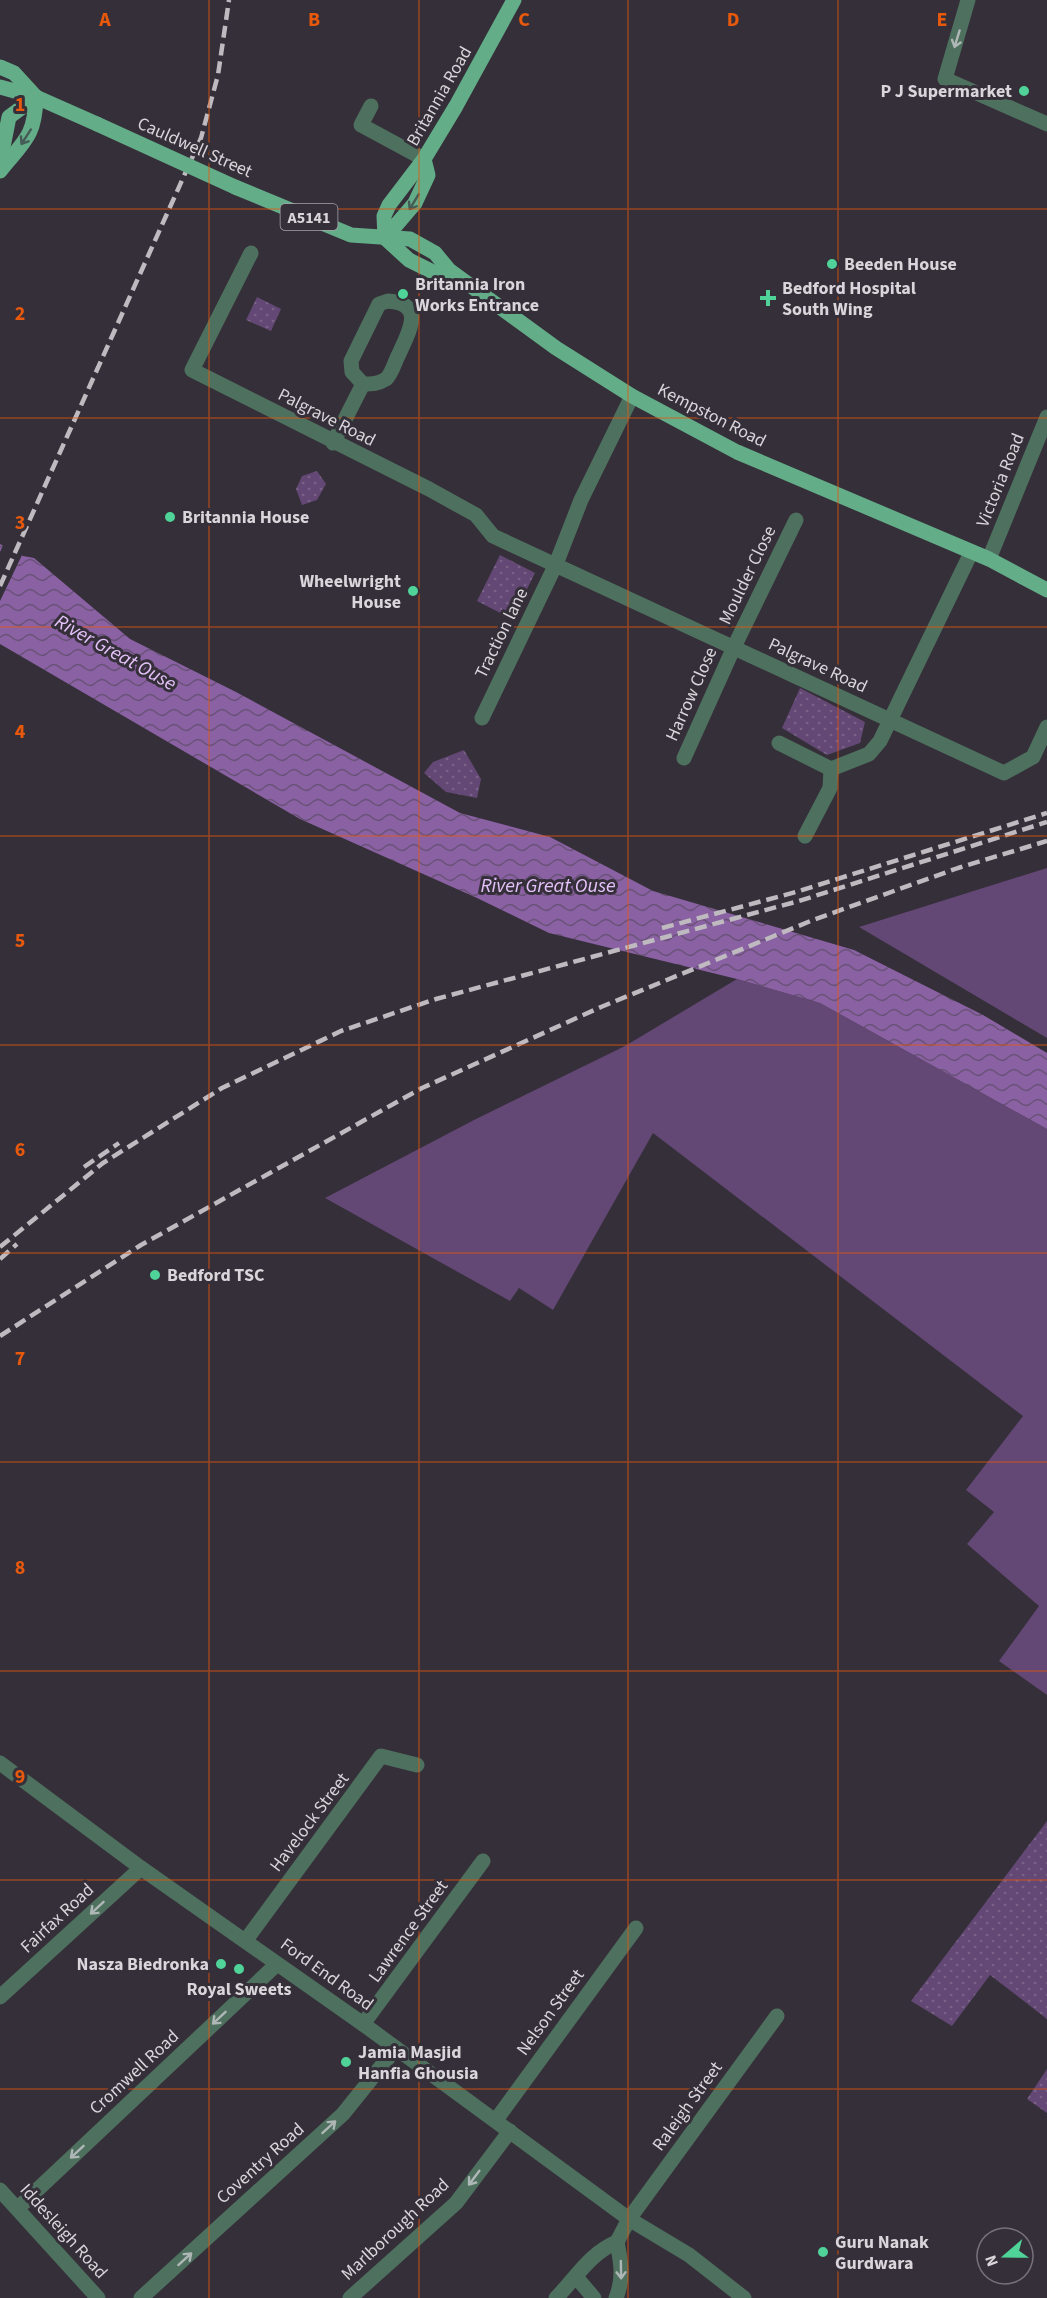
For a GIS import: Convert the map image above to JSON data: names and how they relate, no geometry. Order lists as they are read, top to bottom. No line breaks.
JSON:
{"streets":{"main road":["Britannia Road","Cauldwell Street","A5141","Kempston Road"],"street":["Palgrave Road","Victoria Road","Moulder Close","Traction lane","Harrow Close","Havelock Street","Fairfax Road","Lawrence Street","Ford End Road","Nelson Street","Cromwell Road","Raleigh Street","Coventry Road","Marlborough Road","Iddesleigh Road"]},"crossings":[["Britannia Road","Cauldwell Street"],["Cauldwell Street","Kempston Road"],["Kempston Road","Victoria Road"],["Palgrave Road","Moulder Close"],["Palgrave Road","Traction lane"],["Palgrave Road","Harrow Close"],["Moulder Close","Harrow Close"],["Havelock Street","Ford End Road"],["Fairfax Road","Ford End Road"],["Lawrence Street","Ford End Road"],["Ford End Road","Nelson Street"],["Ford End Road","Cromwell Road"],["Ford End Road","Raleigh Street"],["Ford End Road","Coventry Road"],["Ford End Road","Marlborough Road"],["Cromwell Road","Iddesleigh Road"]],"one_way":["Fairfax Road","Cromwell Road","Coventry Road","Marlborough Road"],"water":["River Great Ouse"],"places":{"other":["P J Supermarket","Beeden House","Britannia Iron Works Entrance","Britannia House","Wheelwright House","Bedford TSC","Nasza Biedronka","Royal Sweets","Jamia Masjid Hanfia Ghousia","Guru Nanak Gurdwara"],"health":["Bedford Hospital South Wing"]},"north":"left","grid":{"columns":["A","B","C","D","E"],"rows":["1","2","3","4","5","6","7","8","9"]}}
